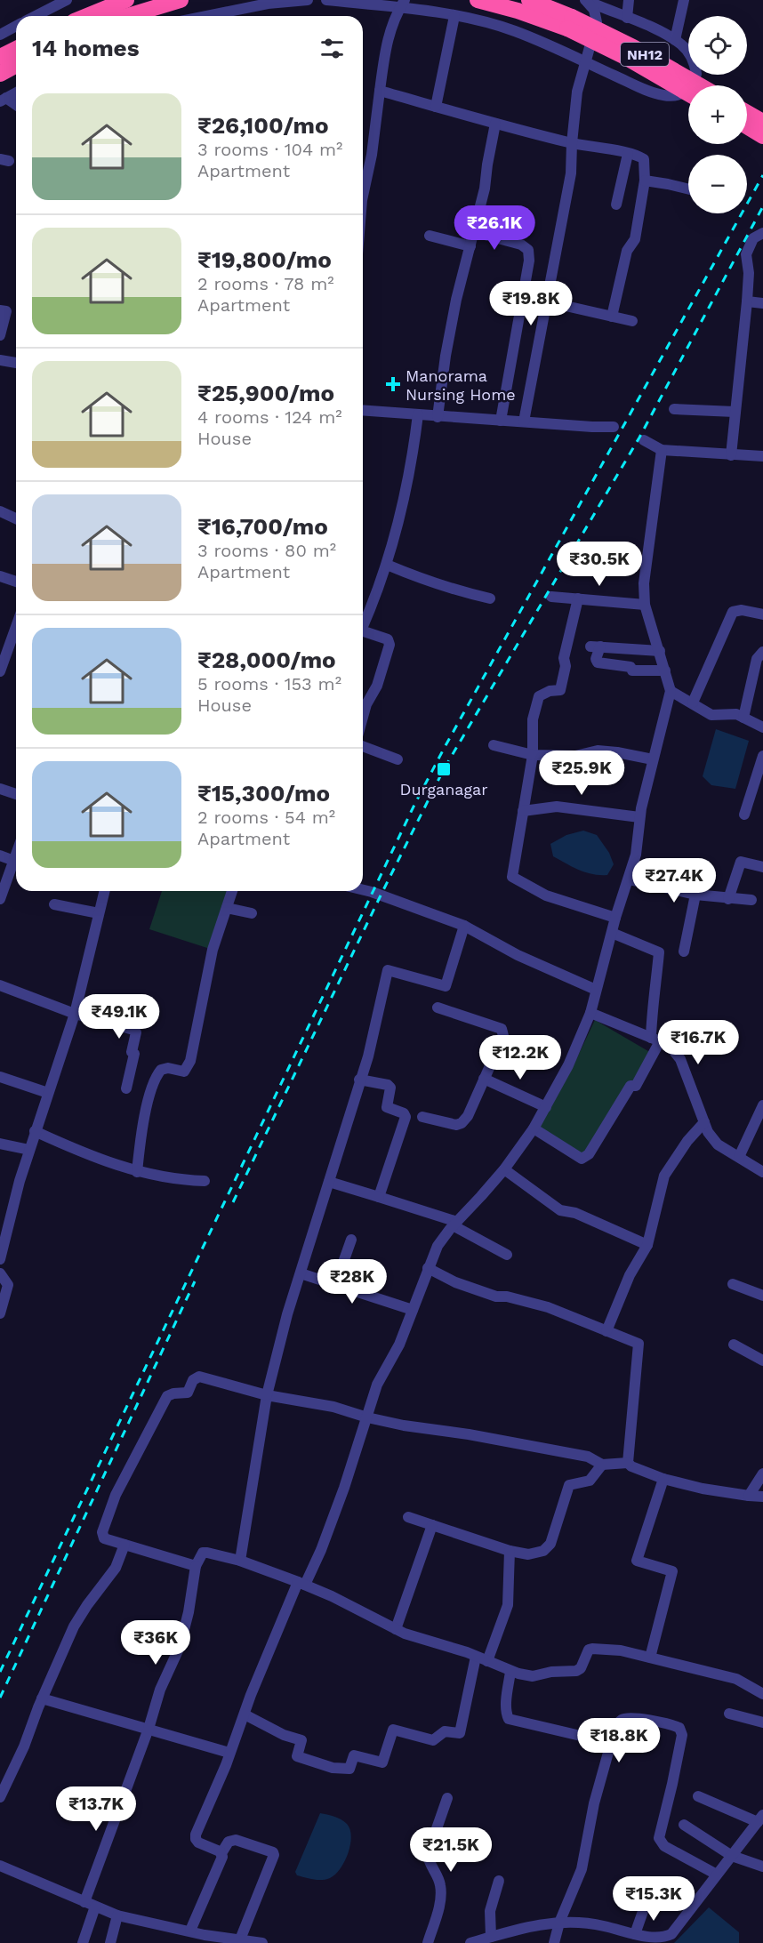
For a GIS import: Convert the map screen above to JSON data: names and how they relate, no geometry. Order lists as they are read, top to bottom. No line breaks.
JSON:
{"streets":{"highway":["NH12"]},"places":{"health":["Manorama Nursing Home"],"transit":["Durganagar"]},"page":{"map_buttons":["+","−"],"heading":"14 homes","list":[{"name":"₹26,100/mo","note":"3 rooms · 104 m² · Apartment"},{"name":"₹19,800/mo","note":"2 rooms · 78 m² · Apartment"},{"name":"₹25,900/mo","note":"4 rooms · 124 m² · House"},{"name":"₹16,700/mo","note":"3 rooms · 80 m² · Apartment"},{"name":"₹28,000/mo","note":"5 rooms · 153 m² · House"},{"name":"₹15,300/mo","note":"2 rooms · 54 m² · Apartment"}],"price":["₹26.1K","₹19.8K","₹30.5K","₹25.9K","₹27.4K","₹49.1K","₹16.7K","₹12.2K","₹28K","₹36K","₹18.8K","₹13.7K","₹21.5K","₹15.3K"]}}
